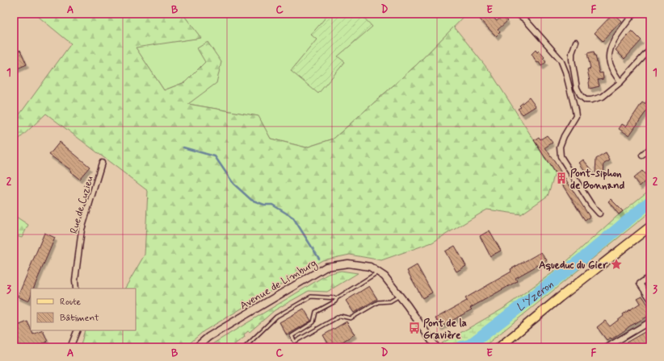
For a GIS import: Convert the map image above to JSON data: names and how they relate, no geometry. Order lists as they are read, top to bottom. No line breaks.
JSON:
{"streets":{"street":["Rue de Cuzieu","Avenue de Limburg"]},"water":["L'Yzeron"],"places":{"building":["Pont-siphon de Bonnand"],"place":["Aqueduc du Gier"],"bus stop":["Pont de la Gravière"]},"legend":["Route","Bâtiment"],"grid":{"columns":["A","B","C","D","E","F"],"rows":["1","2","3"]}}
